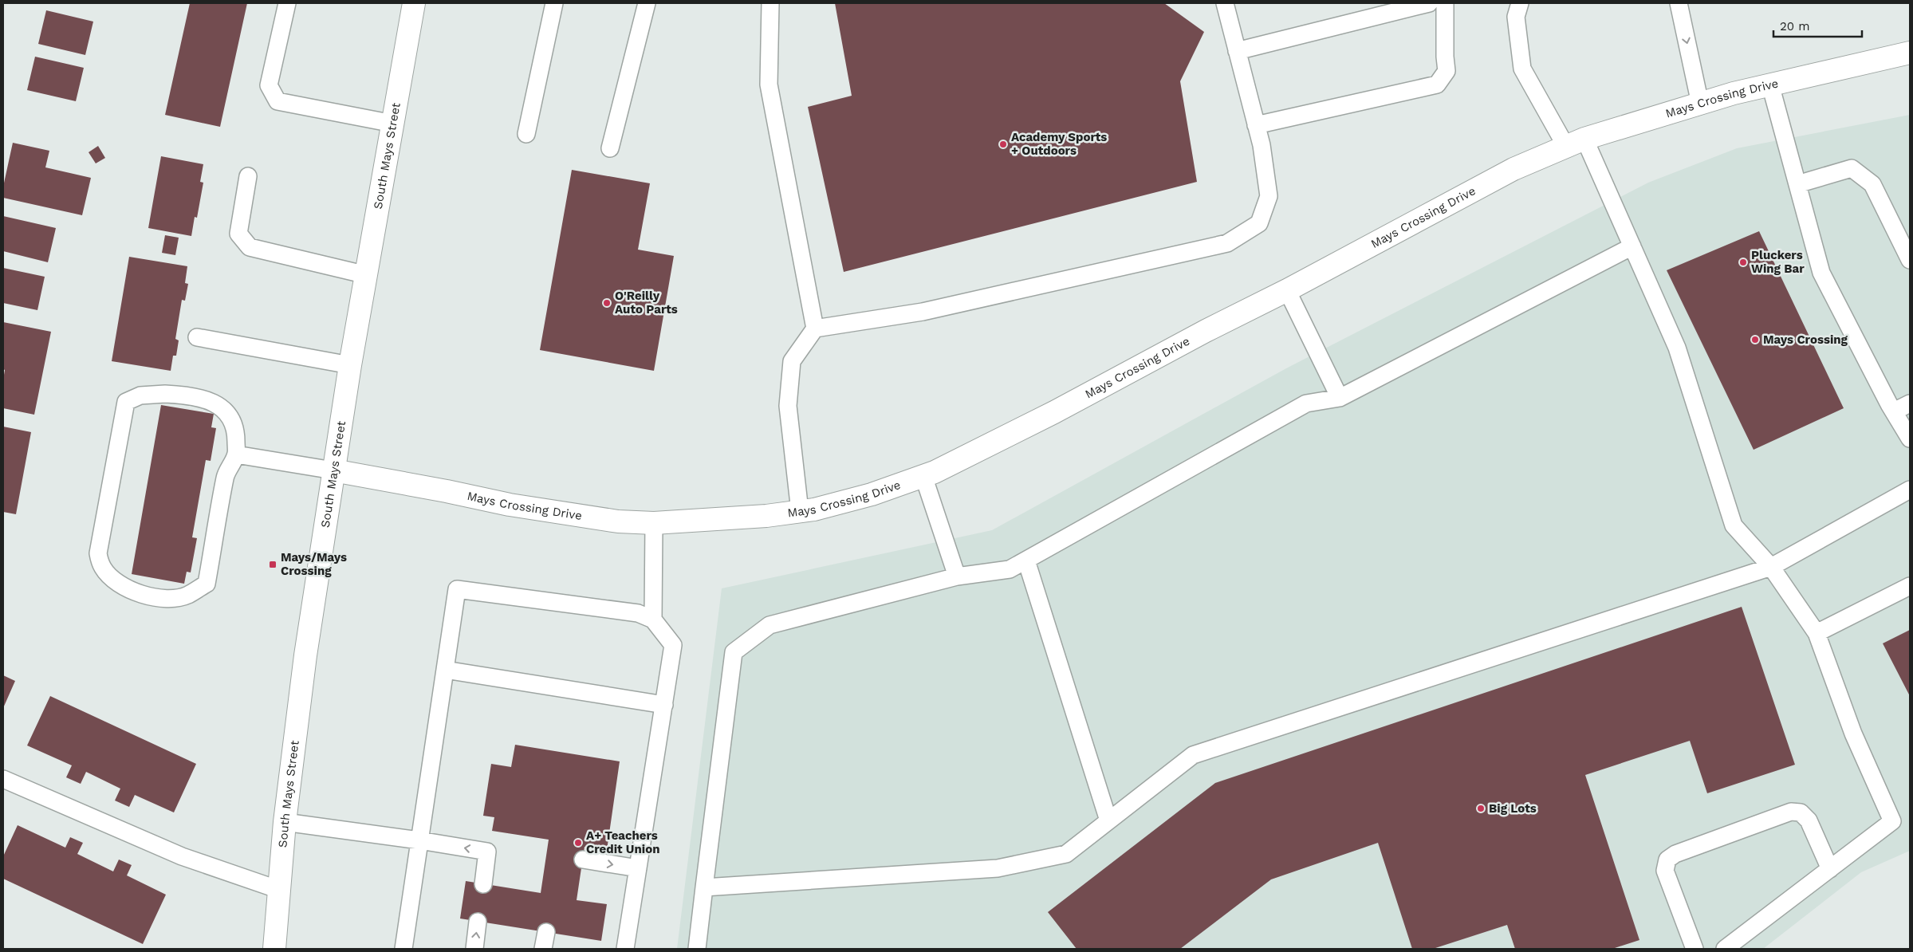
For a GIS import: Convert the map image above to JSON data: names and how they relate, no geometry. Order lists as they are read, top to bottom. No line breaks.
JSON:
{"streets":{"street":["Mays Crossing Drive","South Mays Street"]},"crossings":[["Mays Crossing Drive","South Mays Street"]],"places":{"other":["Academy Sports + Outdoors","Pluckers Wing Bar","O'Reilly Auto Parts","Mays Crossing","Big Lots","A+ Teachers Credit Union"],"transit":["Mays/Mays Crossing"]},"scale_bar":"20 m"}
